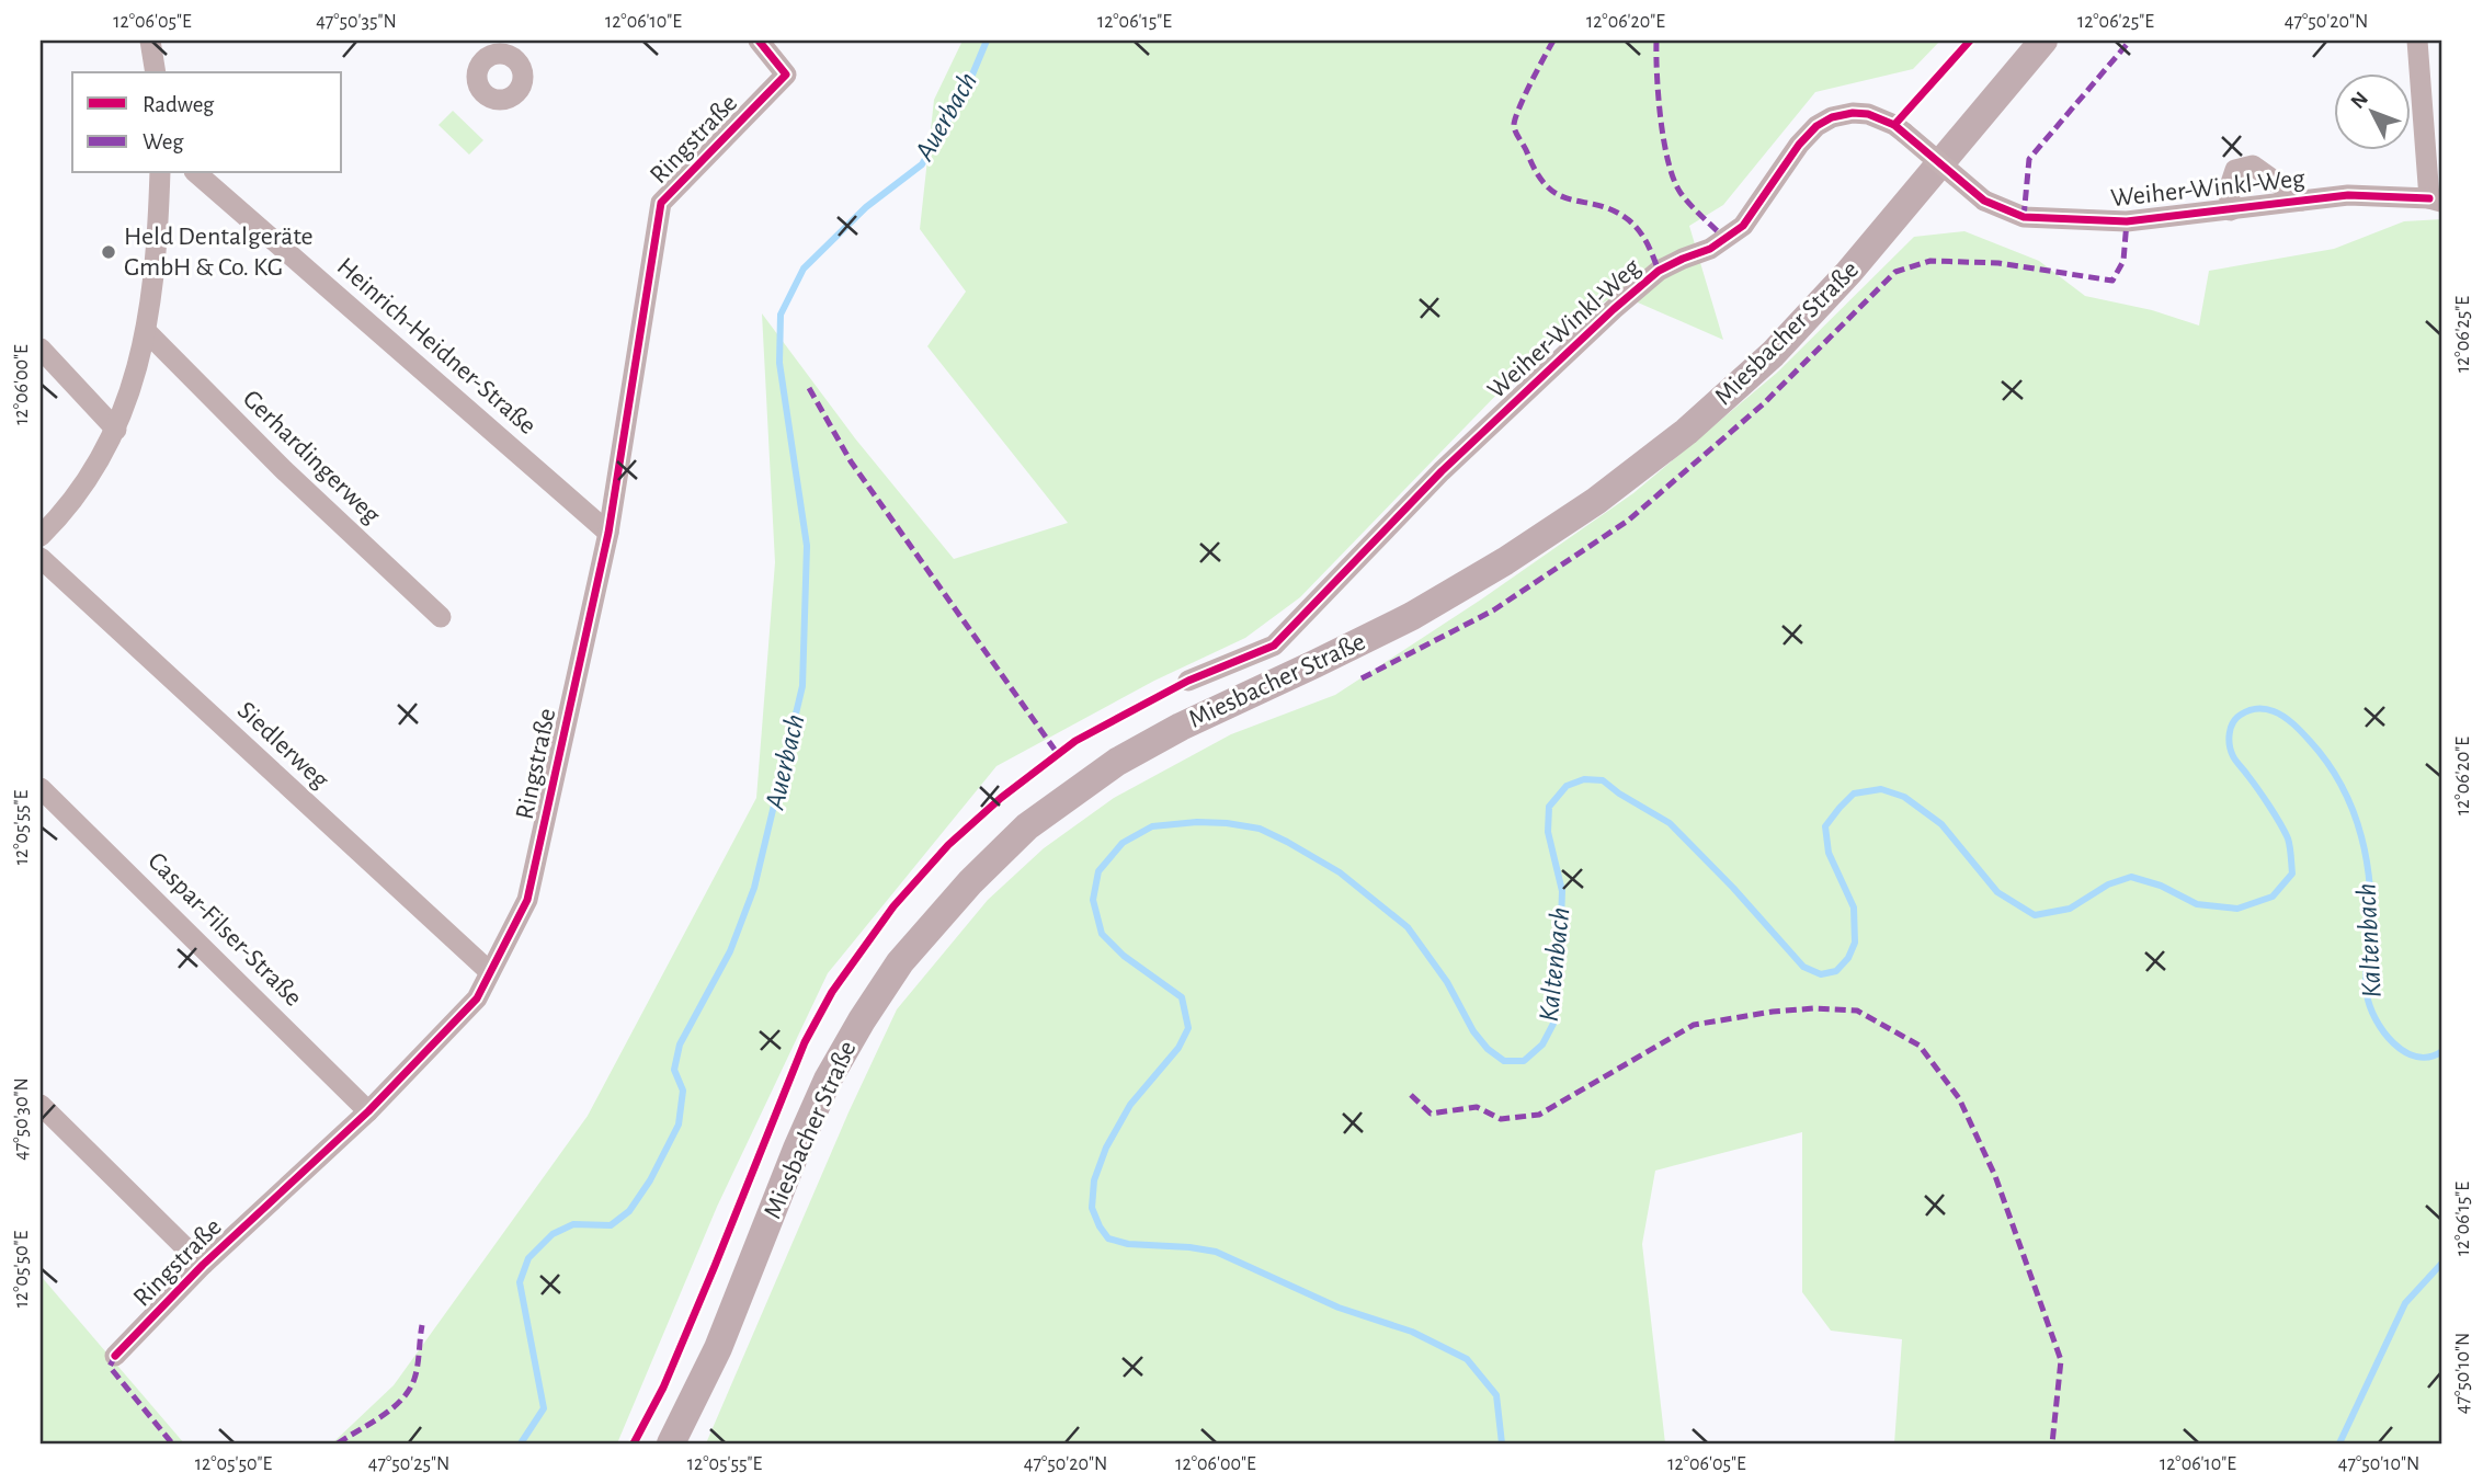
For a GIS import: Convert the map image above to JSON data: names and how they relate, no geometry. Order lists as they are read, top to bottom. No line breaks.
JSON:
{"streets":{"main road":["Miesbacher Straße"],"street":["Ringstraße","Weiher-Winkl-Weg","Heinrich-Heidner-Straße","Gerhardingerweg","Siedlerweg","Caspar-Filser-Straße"]},"crossings":[["Ringstraße","Heinrich-Heidner-Straße"],["Ringstraße","Siedlerweg"],["Ringstraße","Caspar-Filser-Straße"]],"water":["Auerbach","Kaltenbach"],"places":["Held Dentalgeräte GmbH & Co. KG"],"legend":["Radweg","Weg"],"north":"top left","coordinates":["12°06'05\"E","47°50'35\"N","12°06'10\"E","12°06'15\"E","12°06'20\"E","12°06'25\"E","47°50'20\"N","12°06'00\"E","12°05'55\"E","47°50'30\"N","12°05'50\"E","47°50'10\"N","47°50'25\"N"]}
